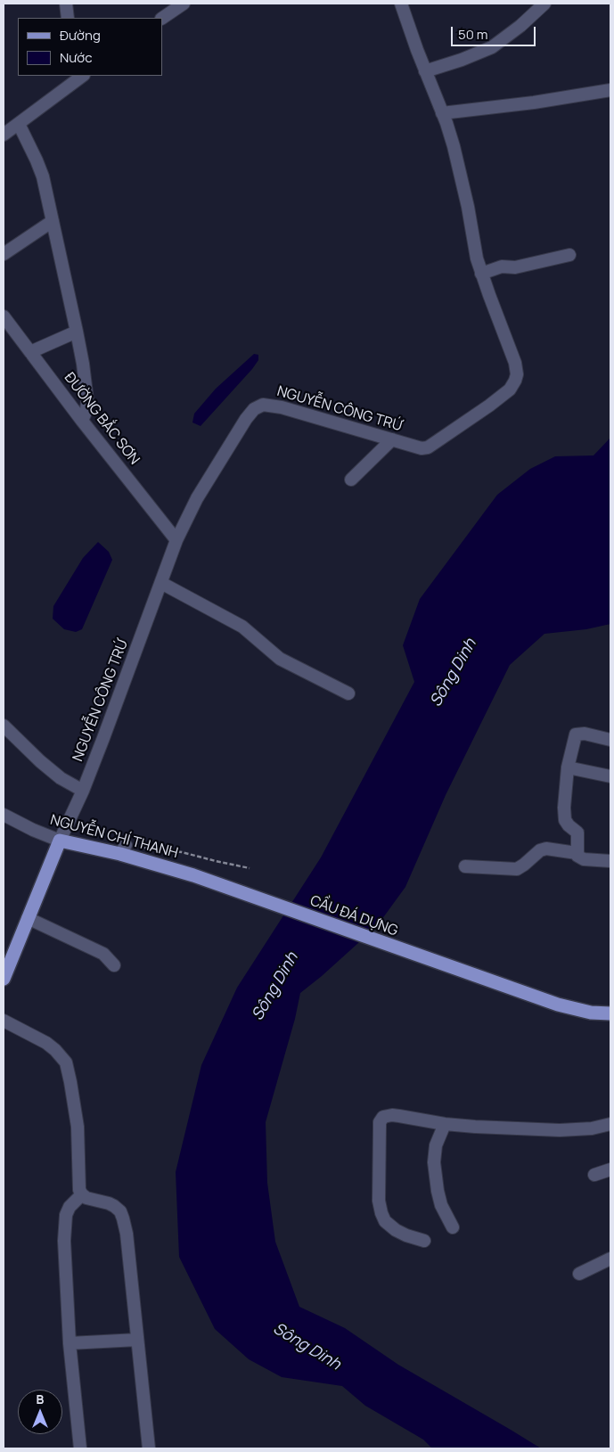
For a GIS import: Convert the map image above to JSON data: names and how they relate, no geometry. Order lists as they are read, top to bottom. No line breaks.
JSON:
{"streets":{"main road":["NGUYỄN CÔNG TRỨ","NGUYỄN CHÍ THANH","CẦU ĐÁ DỰNG"],"street":["ĐƯỜNG BẮC SƠN"]},"crossings":[["NGUYỄN CÔNG TRỨ","ĐƯỜNG BẮC SƠN"],["NGUYỄN CÔNG TRỨ","NGUYỄN CHÍ THANH"],["NGUYỄN CHÍ THANH","CẦU ĐÁ DỰNG"]],"water":["Sông Dinh"],"legend":["Đường","Nước"],"scale_bar":"50 m","north":"top"}
